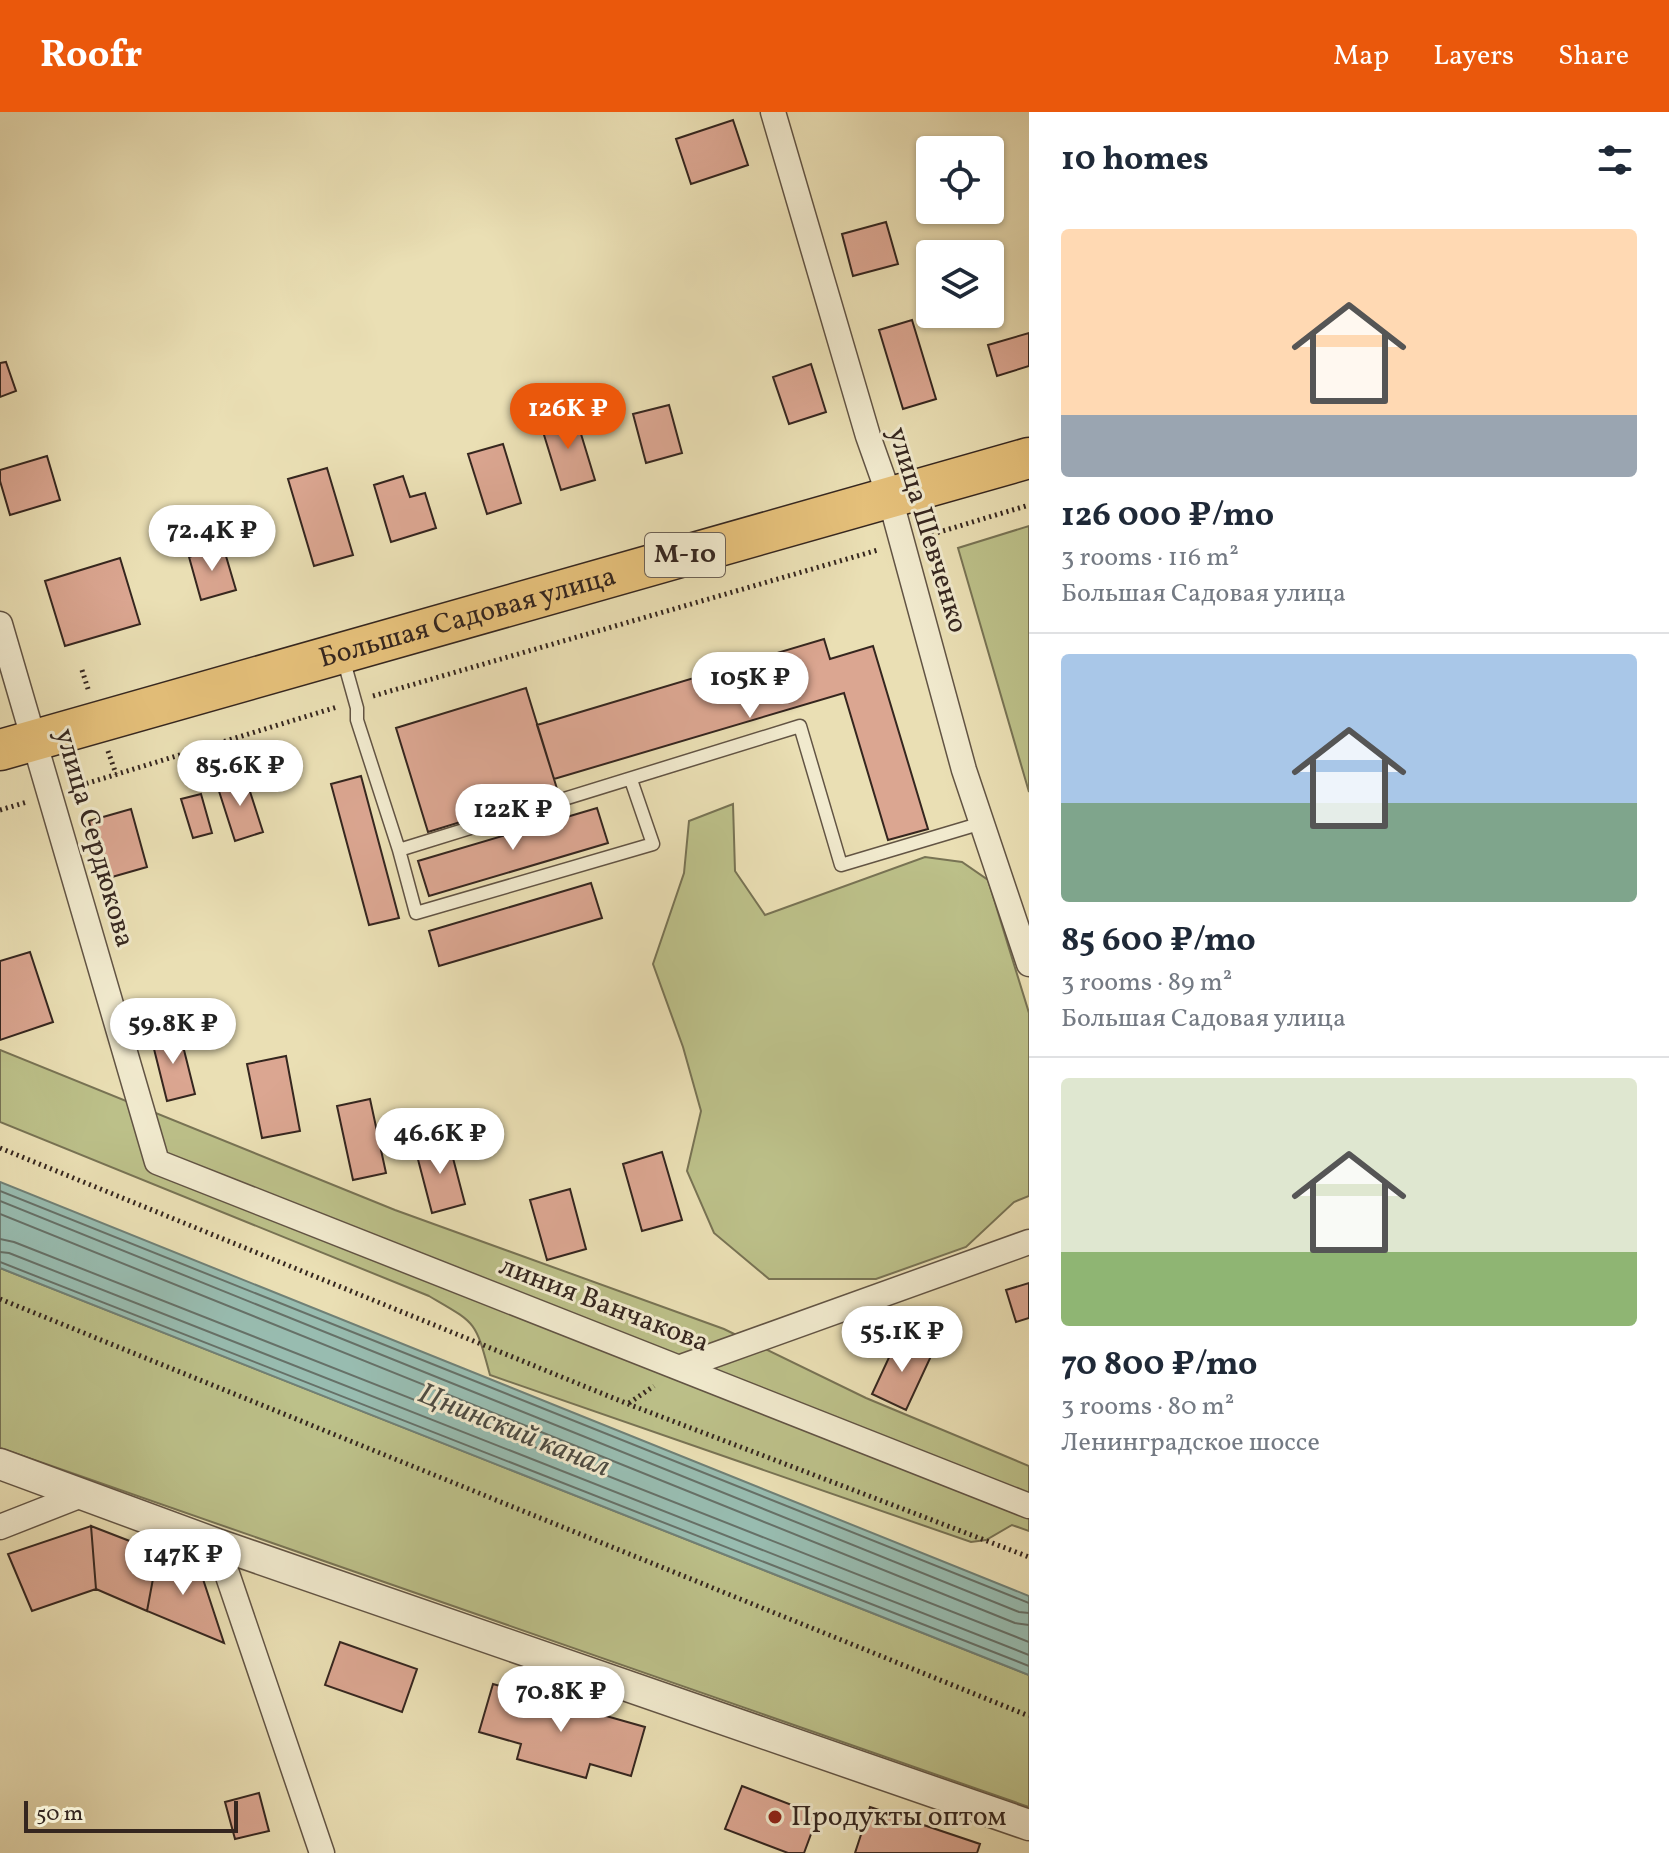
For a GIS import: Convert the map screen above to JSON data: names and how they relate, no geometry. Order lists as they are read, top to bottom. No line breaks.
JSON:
{"streets":{"highway":["М-10","Большая Садовая улица"],"street":["улица Шевченко","улица Сердюкова","линия Ванчакова"]},"crossings":[["улица Шевченко","Большая Садовая улица"],["Большая Садовая улица","улица Сердюкова"],["улица Сердюкова","линия Ванчакова"]],"water":["Цнинский канал"],"places":["Продукты оптом"],"scale_bar":"50 m","page":{"header":"Roofr","nav":["Map","Layers","Share"],"heading":"10 homes","list":[{"name":"126 000 ₽/mo","note":"3 rooms · 116 m² · Большая Садовая улица"},{"name":"85 600 ₽/mo","note":"3 rooms · 89 m² · Большая Садовая улица"},{"name":"70 800 ₽/mo","note":"3 rooms · 80 m² · Ленинградское шоссе"}],"price":["126K ₽","72.4K ₽","105K ₽","85.6K ₽","122K ₽","59.8K ₽","46.6K ₽","55.1K ₽","147K ₽","70.8K ₽"],"scale":"50 m"}}
